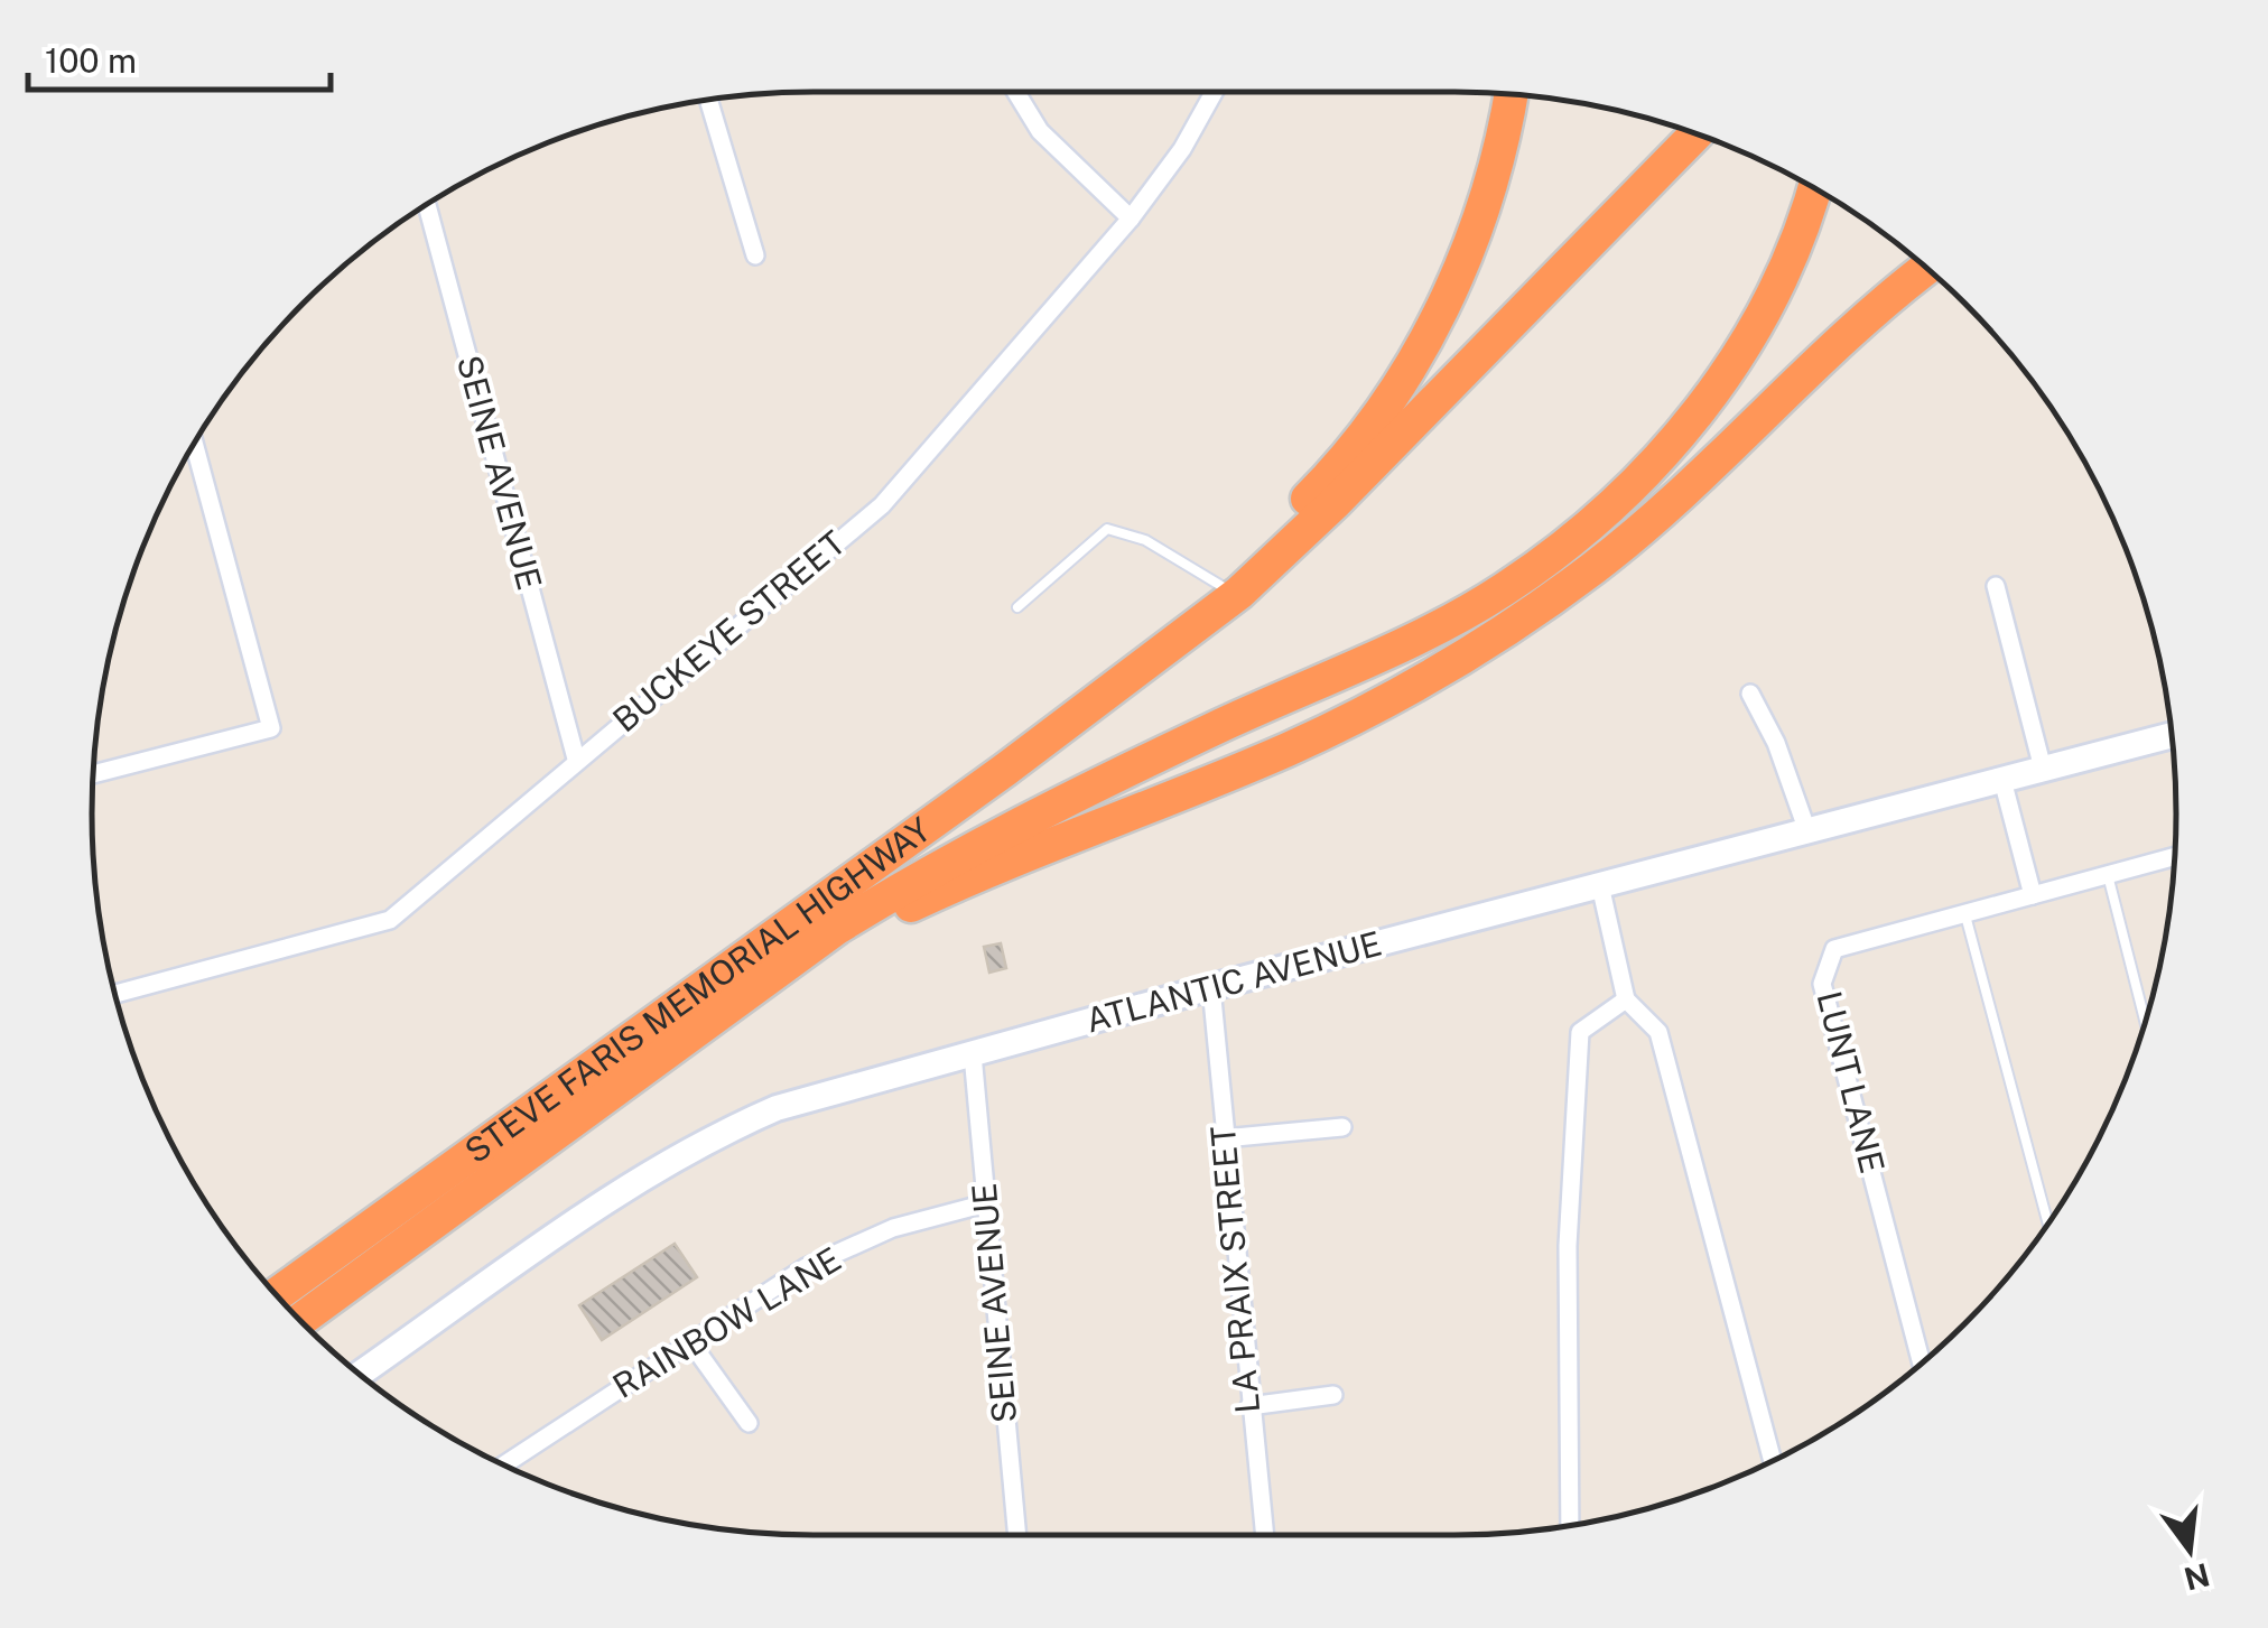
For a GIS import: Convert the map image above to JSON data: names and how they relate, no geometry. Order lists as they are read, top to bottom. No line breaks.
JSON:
{"streets":{"highway":["STEVE FARIS MEMORIAL HIGHWAY"],"street":["SEINE AVENUE","BUCKEYE STREET","ATLANTIC AVENUE","LUNT LANE","LA PRAIX STREET","RAINBOW LANE"]},"crossings":[["SEINE AVENUE","BUCKEYE STREET"],["SEINE AVENUE","ATLANTIC AVENUE"],["SEINE AVENUE","RAINBOW LANE"],["ATLANTIC AVENUE","LA PRAIX STREET"]],"scale_bar":"100 m","north":"bottom"}
